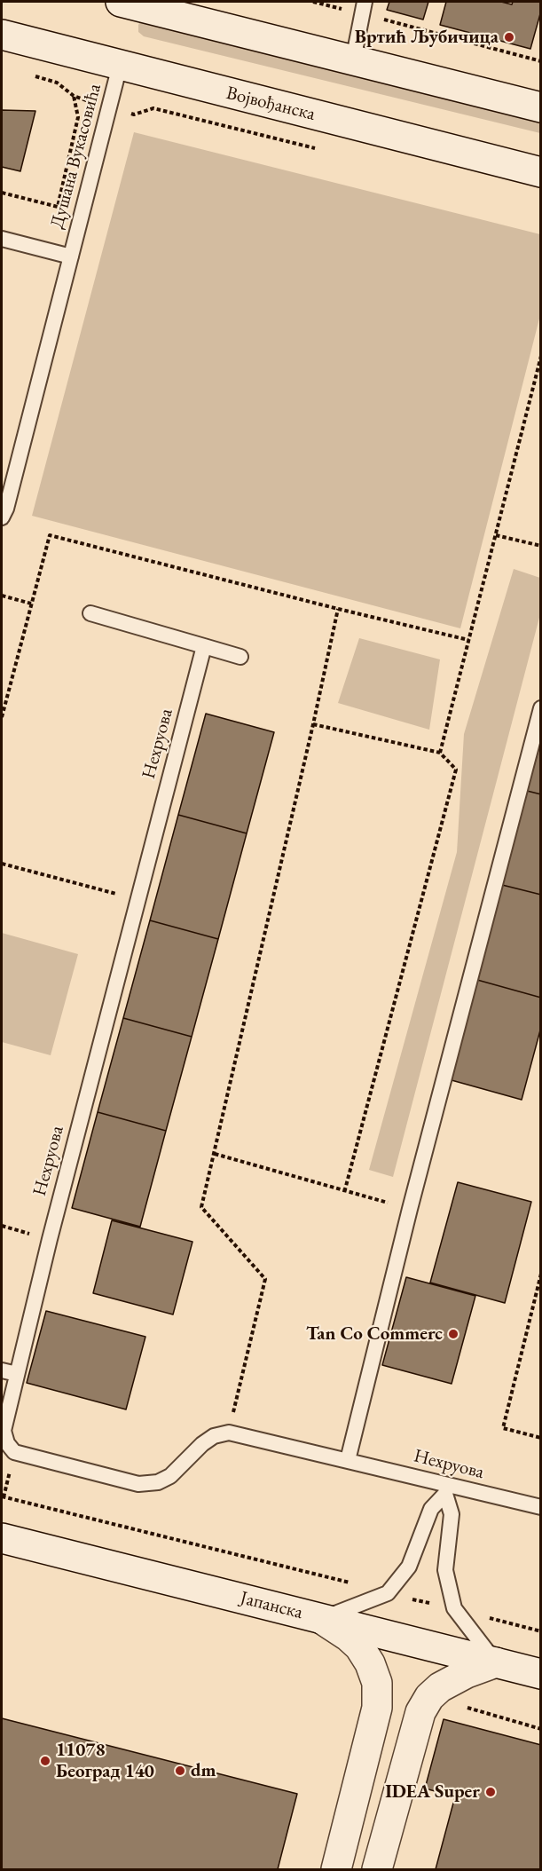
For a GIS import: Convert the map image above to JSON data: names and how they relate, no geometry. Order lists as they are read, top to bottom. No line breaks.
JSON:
{"streets":{"street":["Војвођанска","Јапанска"],"lane":["Душана Вукасовића","Нехруова"]},"crossings":[["Војвођанска","Душана Вукасовића"]],"places":["Вртић Љубичица","Tan Co Commerc","11078 Београд 140","dm","IDEA Super"]}
